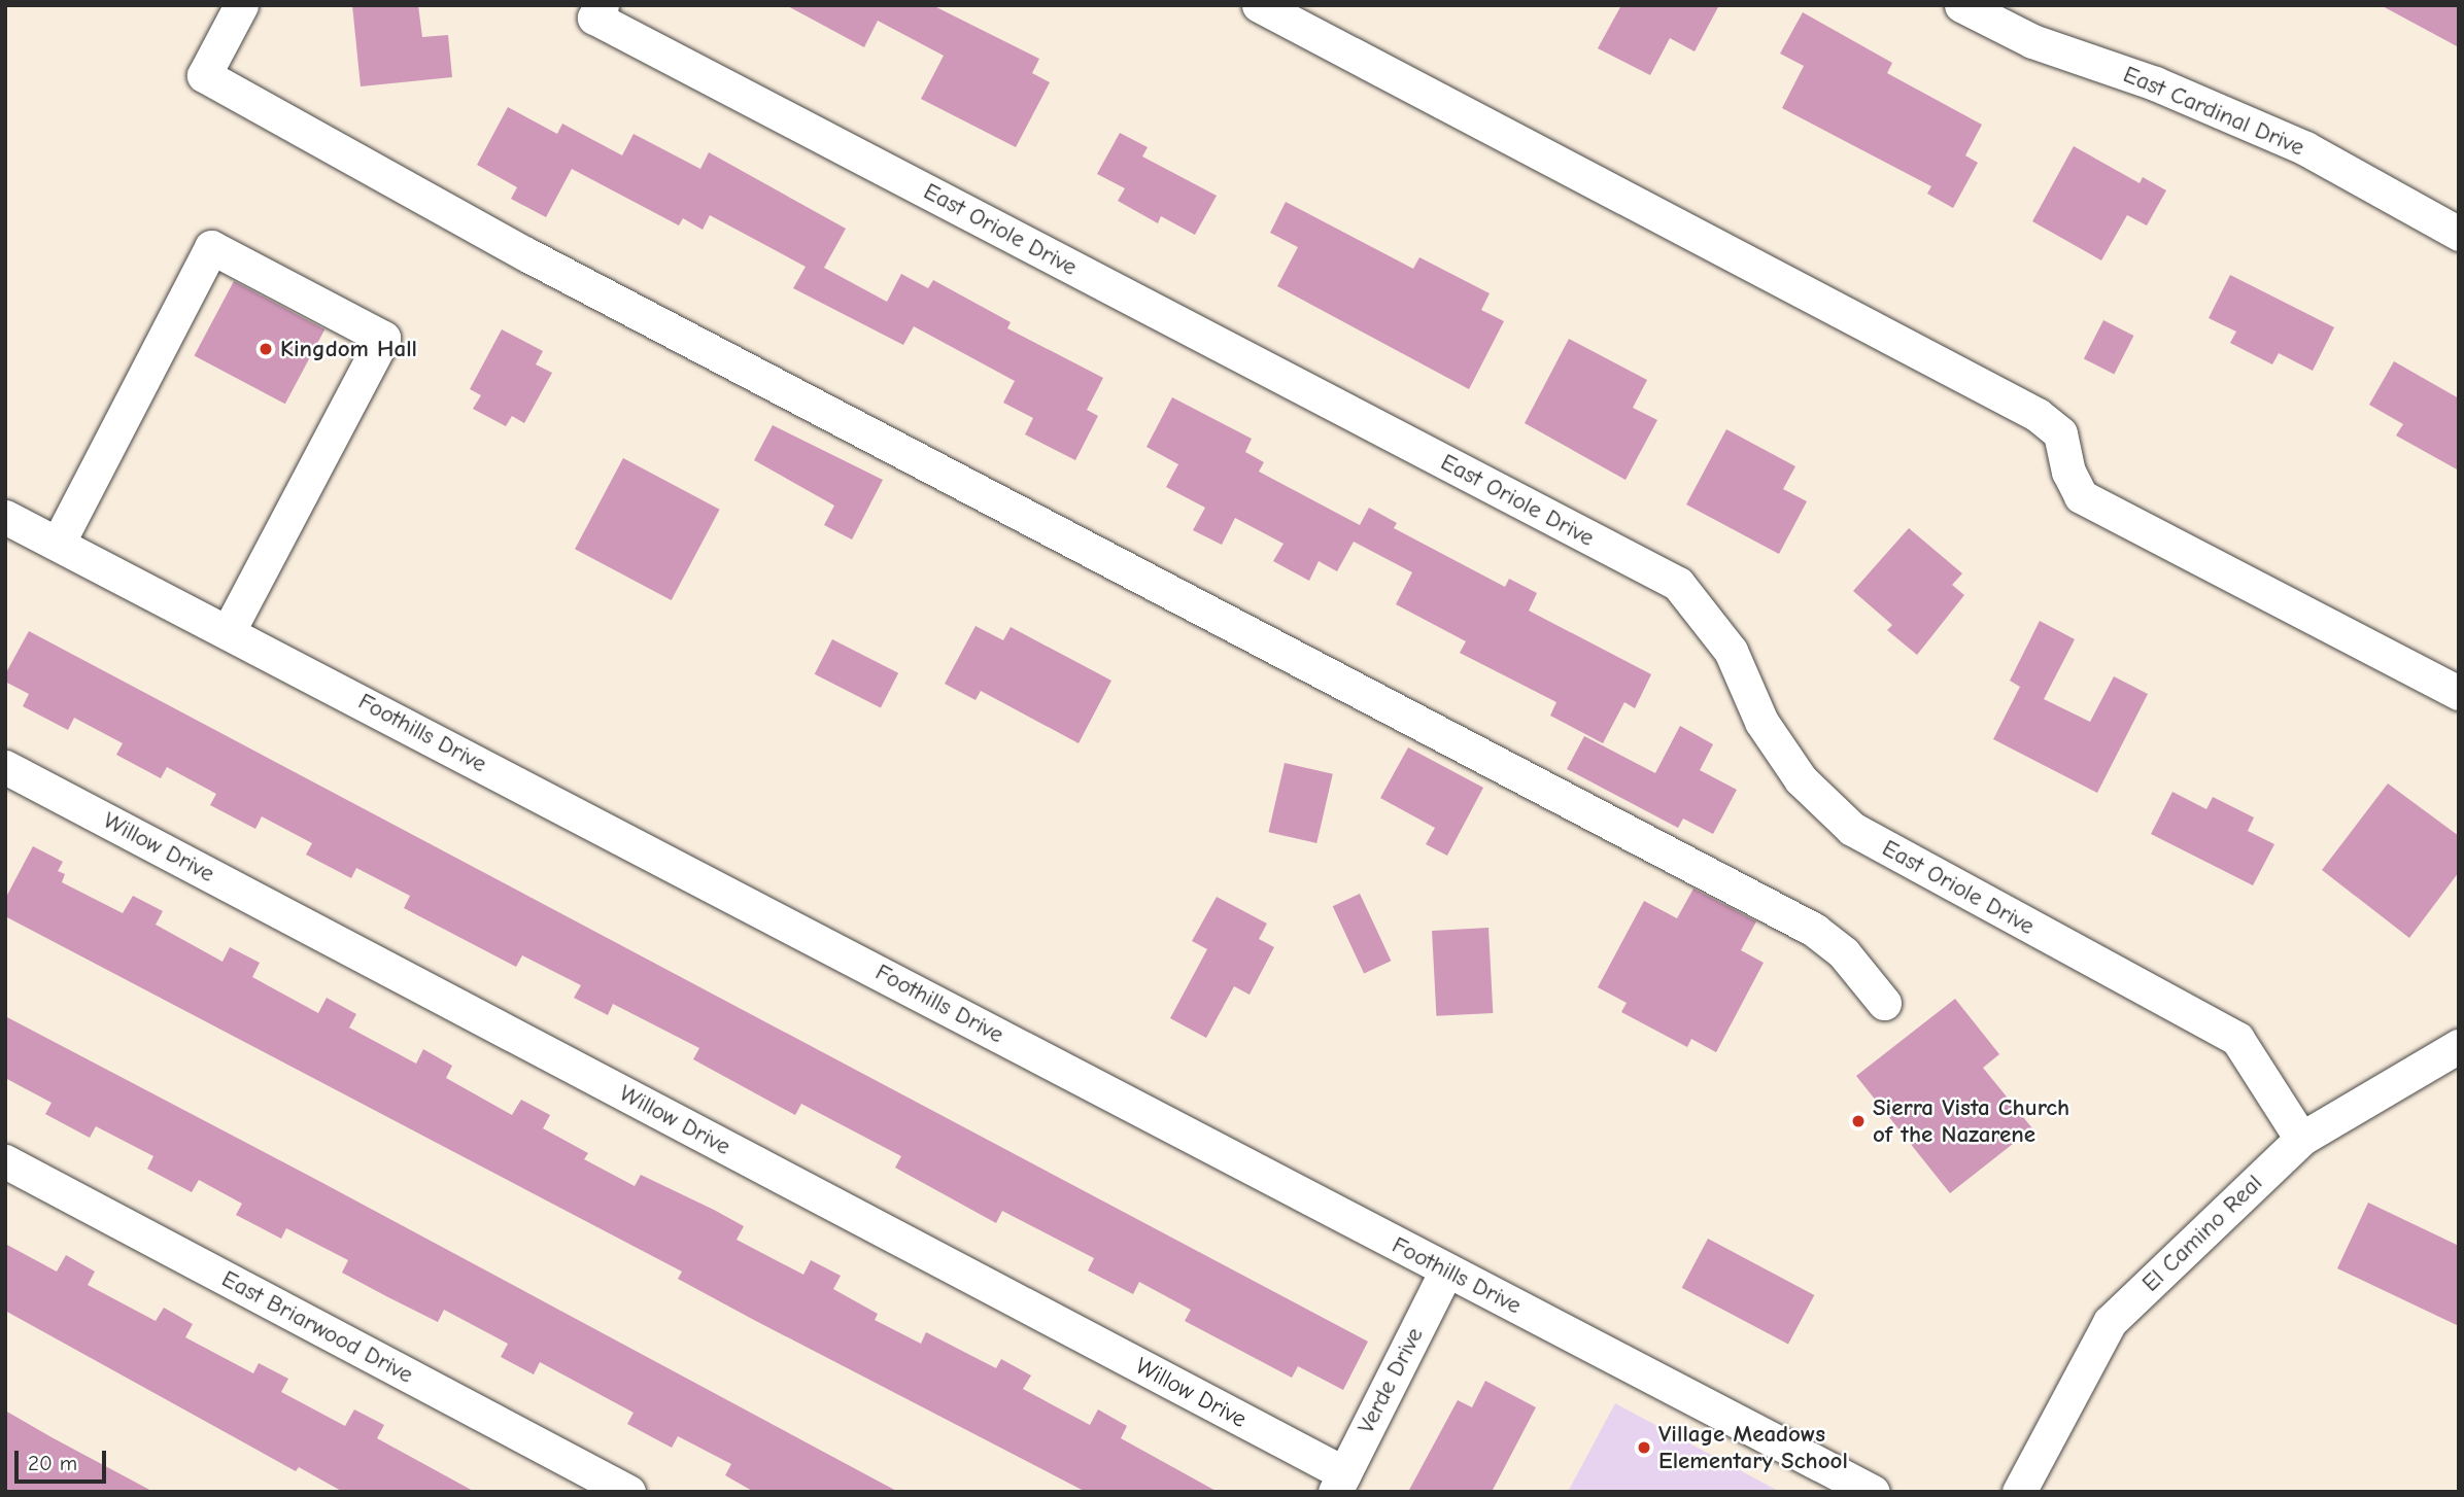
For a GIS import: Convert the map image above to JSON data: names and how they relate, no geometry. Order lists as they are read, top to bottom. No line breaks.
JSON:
{"streets":{"street":["East Cardinal Drive","East Oriole Drive","Foothills Drive","Willow Drive","El Camino Real","East Briarwood Drive","Verde Drive"]},"crossings":[["East Oriole Drive","El Camino Real"],["Foothills Drive","Verde Drive"],["Willow Drive","Verde Drive"]],"places":["Kingdom Hall","Sierra Vista Church of the Nazarene","Village Meadows Elementary School"],"scale_bar":"20 m"}
